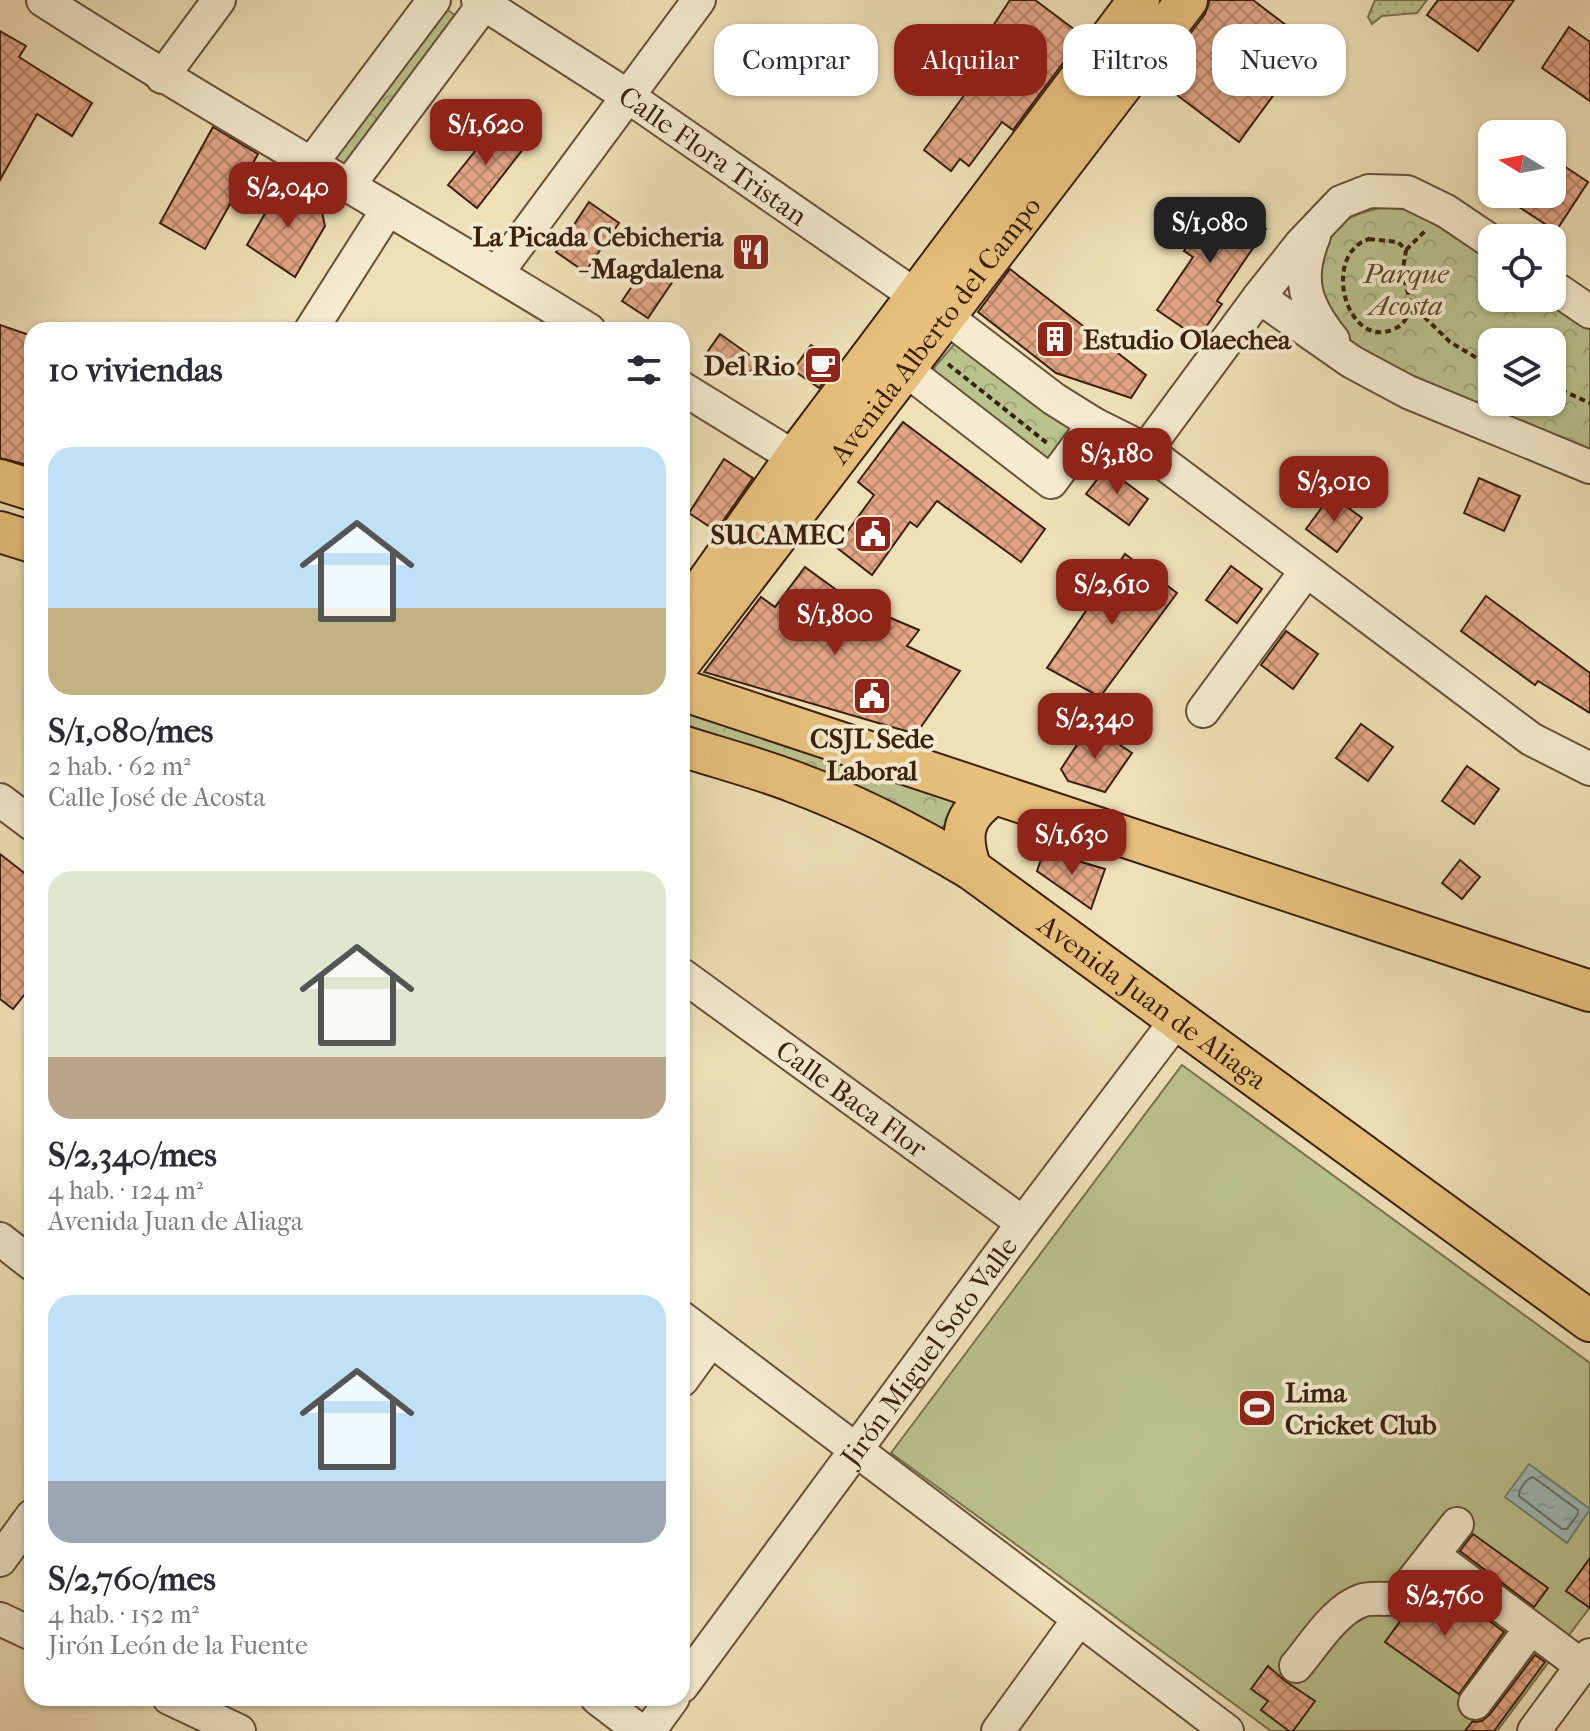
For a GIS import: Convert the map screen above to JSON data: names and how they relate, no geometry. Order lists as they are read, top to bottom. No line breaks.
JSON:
{"streets":{"main road":["Avenida Alberto del Campo","Avenida Juan de Aliaga"],"street":["Calle Flora Tristan","Calle Baca Flor","Jirón Miguel Soto Valle"]},"crossings":[["Calle Flora Tristan","Avenida Alberto del Campo"],["Avenida Juan de Aliaga","Jirón Miguel Soto Valle"],["Calle Baca Flor","Jirón Miguel Soto Valle"]],"parks":["Parque Acosta"],"places":{"restaurant":["La Picada Cebicheria - Magdalena"],"building":["Estudio Olaechea"],"cafe":["Del Rio"],"public building":["SUCAMEC","CSJL Sede Laboral"],"sports":["Lima Cricket Club"]},"north":"left","page":{"chip":["Comprar","Alquilar","Filtros","Nuevo"],"price":["S/1,620","S/2,040","S/1,080","S/3,180","S/3,010","S/2,610","S/1,800","S/2,340","S/1,630","S/2,760"],"heading":"10 viviendas","list":[{"name":"S/1,080/mes","note":"2 hab. · 62 m² · Calle José de Acosta"},{"name":"S/2,340/mes","note":"4 hab. · 124 m² · Avenida Juan de Aliaga"},{"name":"S/2,760/mes","note":"4 hab. · 152 m² · Jirón León de la Fuente"}]}}
